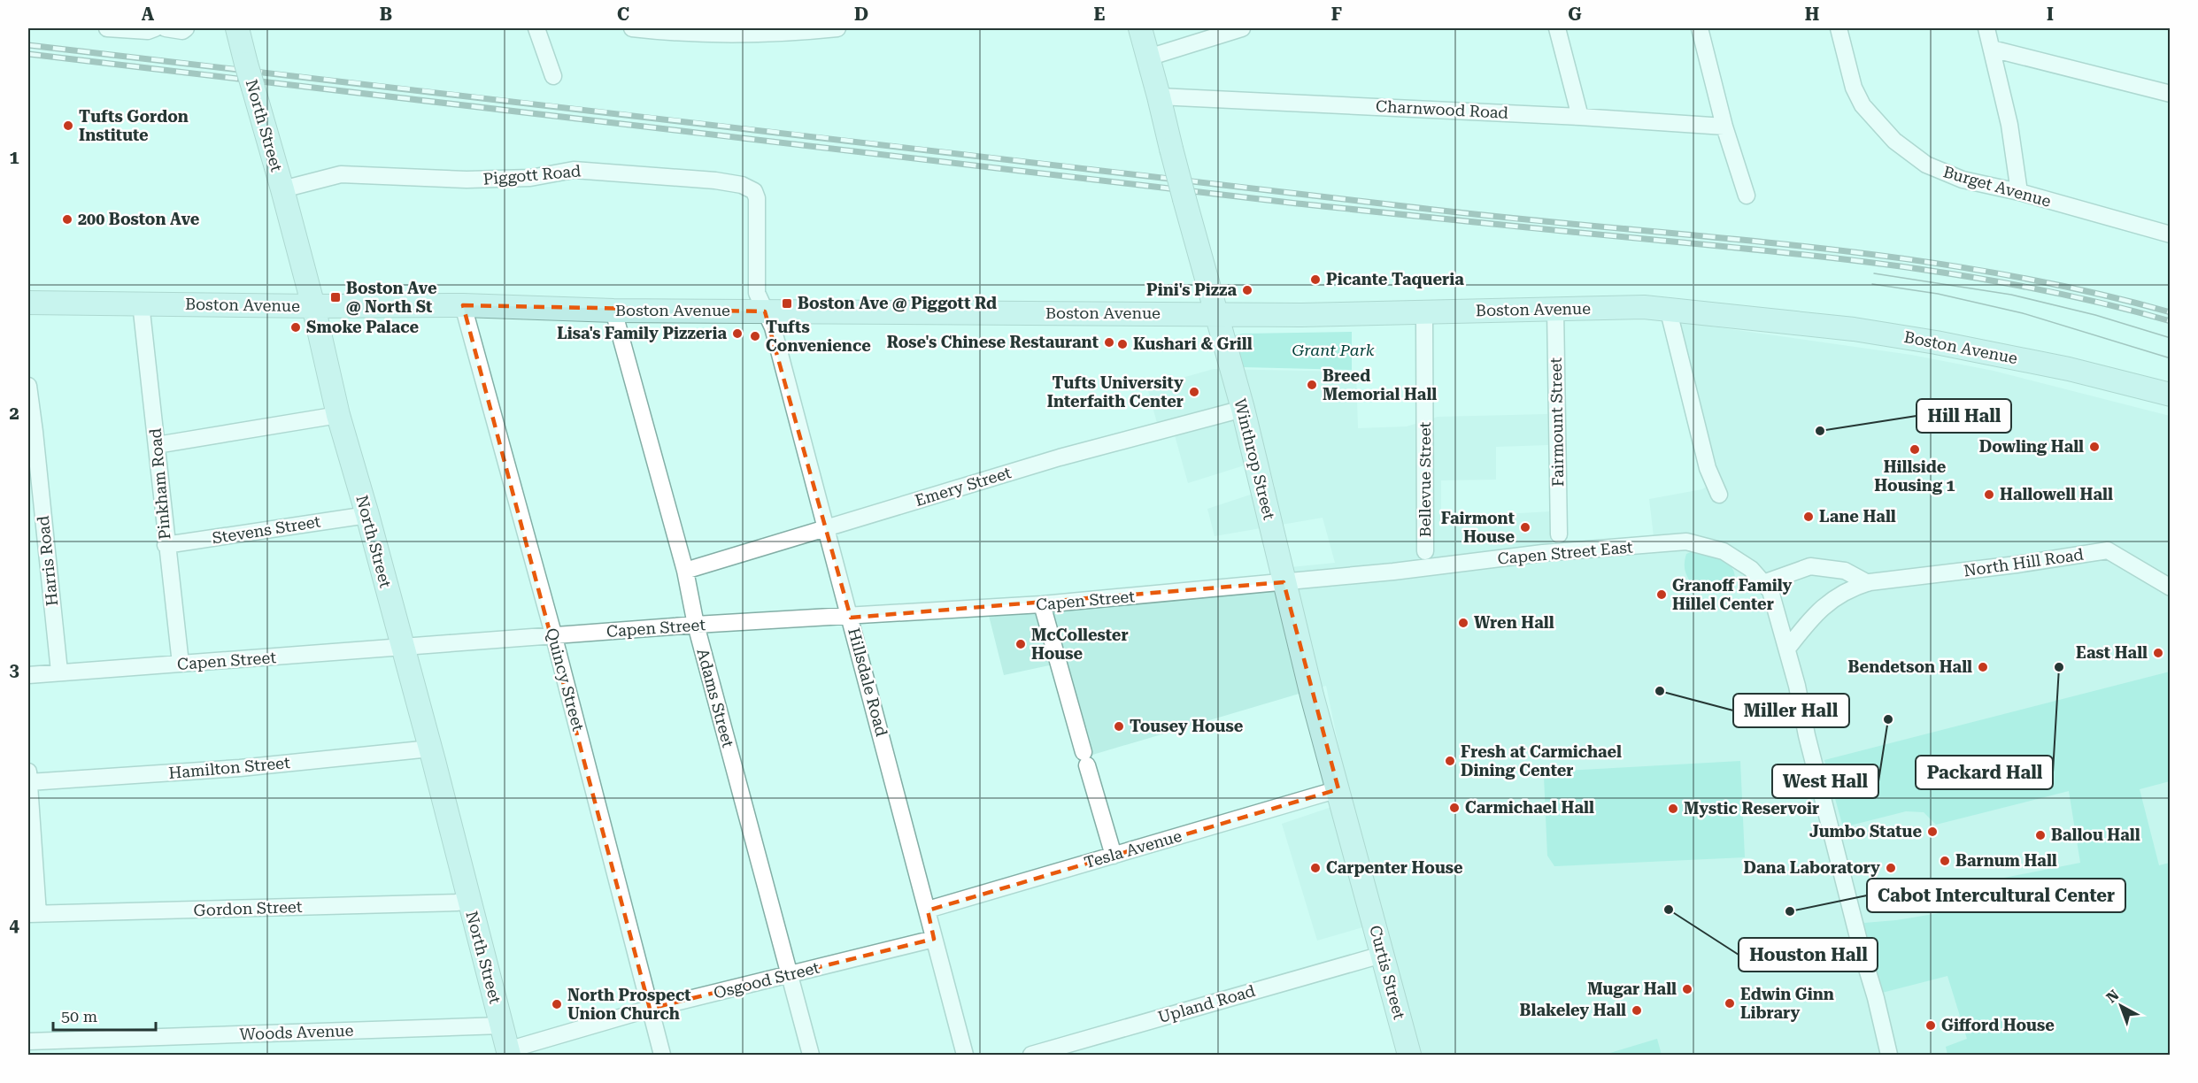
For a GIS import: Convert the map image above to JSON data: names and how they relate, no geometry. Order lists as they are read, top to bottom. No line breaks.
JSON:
{"streets":{"main road":["North Street","Boston Avenue","Winthrop Street","Curtis Street"],"street":["Charnwood Road","Piggott Road","Burget Avenue","Fairmount Street","Bellevue Street","Pinkham Road","Emery Street","Stevens Street","Capen Street East","Harris Road","North Hill Road","Capen Street","Quincy Street","Hillsdale Road","Adams Street","Hamilton Street","Tesla Avenue","Gordon Street","Osgood Street","Upland Road","Woods Avenue"]},"crossings":[["Charnwood Road","Winthrop Street"],["North Street","Piggott Road"],["North Street","Boston Avenue"],["North Street","Stevens Street"],["North Street","Capen Street"],["North Street","Hamilton Street"],["North Street","Gordon Street"],["North Street","Osgood Street"],["North Street","Woods Avenue"],["Piggott Road","Boston Avenue"],["Piggott Road","Hillsdale Road"],["Boston Avenue","Fairmount Street"],["Boston Avenue","Winthrop Street"],["Boston Avenue","Bellevue Street"],["Boston Avenue","Pinkham Road"],["Boston Avenue","Quincy Street"],["Boston Avenue","Hillsdale Road"],["Boston Avenue","Adams Street"],["Winthrop Street","Emery Street"],["Winthrop Street","Capen Street East"],["Winthrop Street","Capen Street"],["Winthrop Street","Tesla Avenue"],["Winthrop Street","Curtis Street"],["Pinkham Road","Stevens Street"],["Pinkham Road","Capen Street"],["Emery Street","Hillsdale Road"],["Emery Street","Adams Street"],["Capen Street East","North Hill Road"],["Capen Street East","Capen Street"],["Harris Road","Capen Street"],["Capen Street","Quincy Street"],["Capen Street","Hillsdale Road"],["Capen Street","Adams Street"],["Quincy Street","Osgood Street"],["Hillsdale Road","Tesla Avenue"],["Hillsdale Road","Osgood Street"],["Adams Street","Osgood Street"],["Curtis Street","Upland Road"]],"parks":["Grant Park"],"places":{"other":["Tufts Gordon Institute","200 Boston Ave","Picante Taqueria","Pini's Pizza","Smoke Palace","Lisa's Family Pizzeria","Tufts Convenience","Rose's Chinese Restaurant","Kushari & Grill","Breed Memorial Hall","Tufts University Interfaith Center","Hill Hall","Dowling Hall","Hillside Housing 1","Hallowell Hall","Lane Hall","Fairmont House","Granoff Family Hillel Center","Wren Hall","McCollester House","East Hall","Bendetson Hall","Packard Hall","Miller Hall","West Hall","Tousey House","Fresh at Carmichael Dining Center","Carmichael Hall","Mystic Reservoir","Jumbo Statue","Ballou Hall","Barnum Hall","Carpenter House","Dana Laboratory","Houston Hall","Cabot Intercultural Center","Mugar Hall","Edwin Ginn Library","North Prospect Union Church","Blakeley Hall","Gifford House"],"transit":["Boston Ave @ North St","Boston Ave @ Piggott Rd"]},"scale_bar":"50 m","north":"top left","grid":{"columns":["A","B","C","D","E","F","G","H","I"],"rows":["1","2","3","4"]}}
